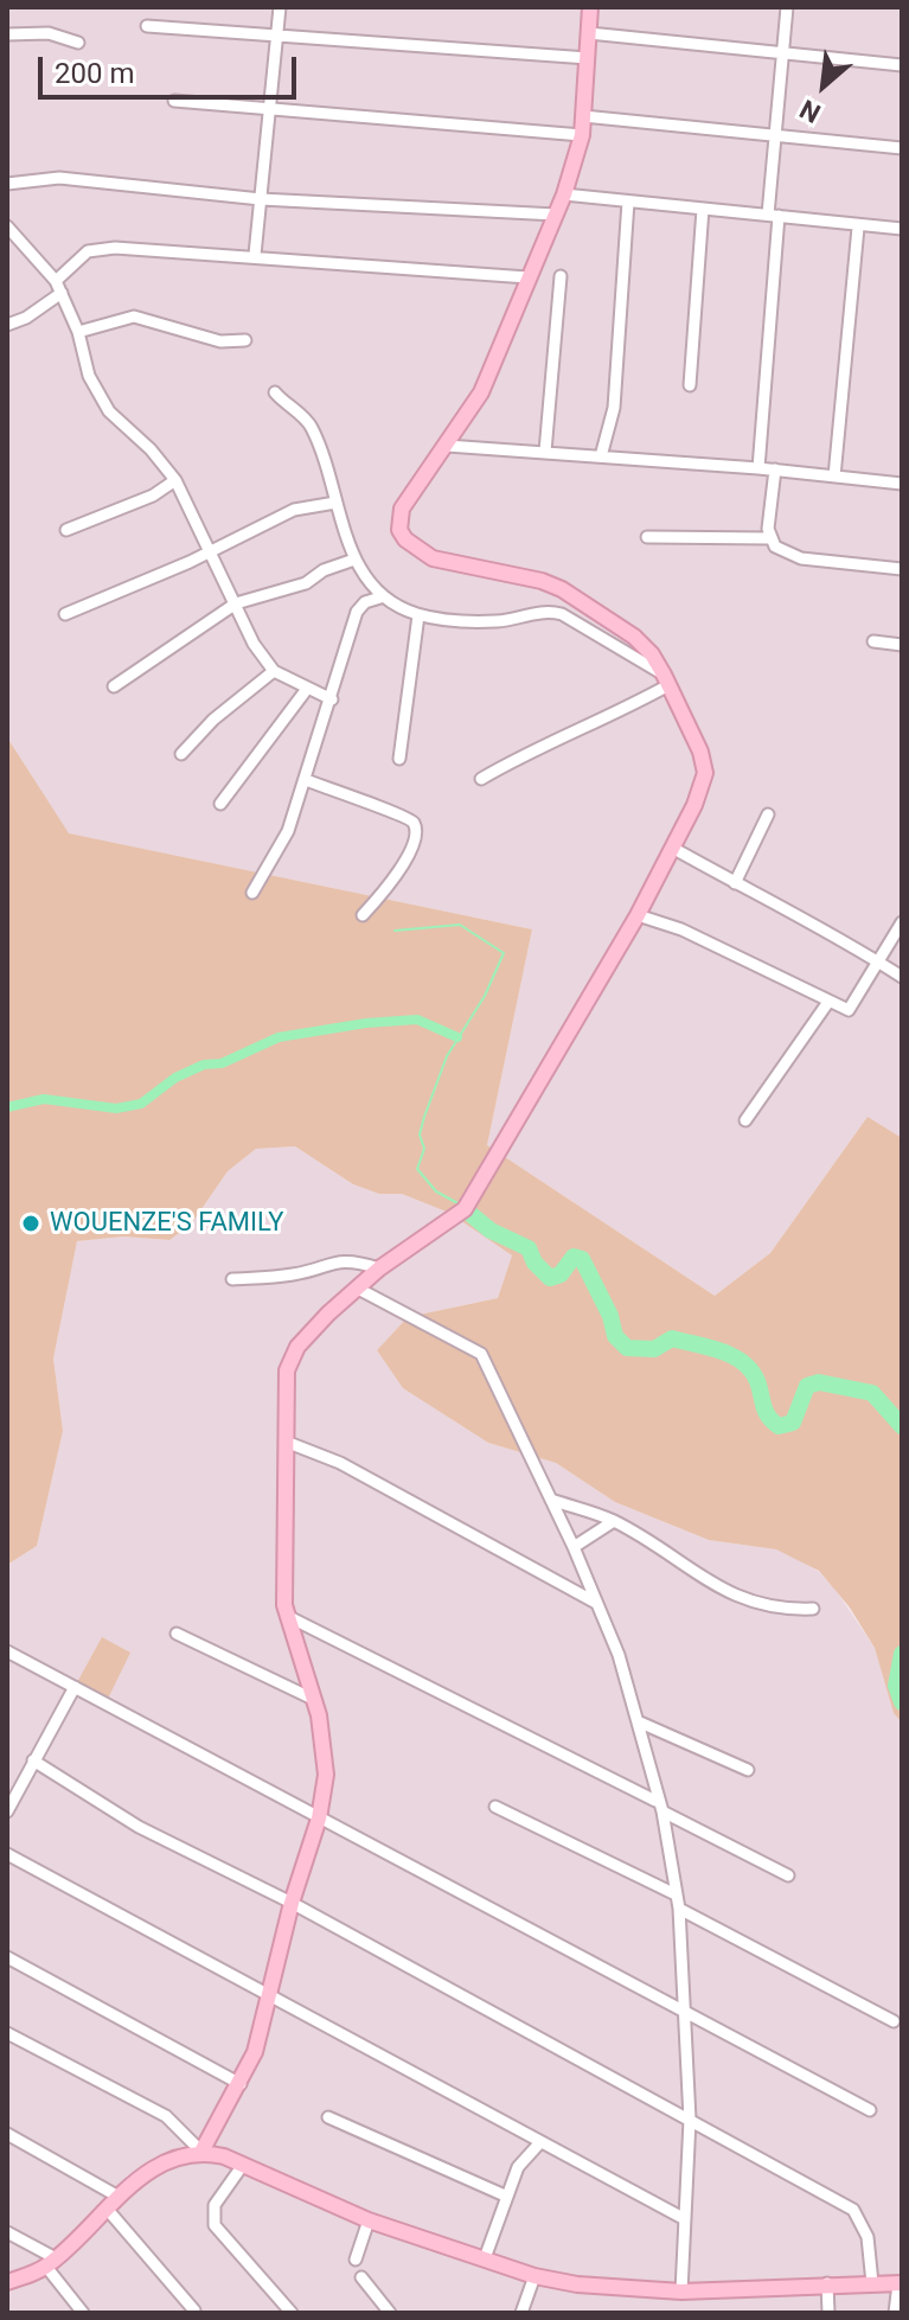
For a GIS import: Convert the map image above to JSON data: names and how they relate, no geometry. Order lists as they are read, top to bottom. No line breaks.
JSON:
{"places":["WOUENZE'S FAMILY"],"scale_bar":"200 m","north":"bottom left"}
